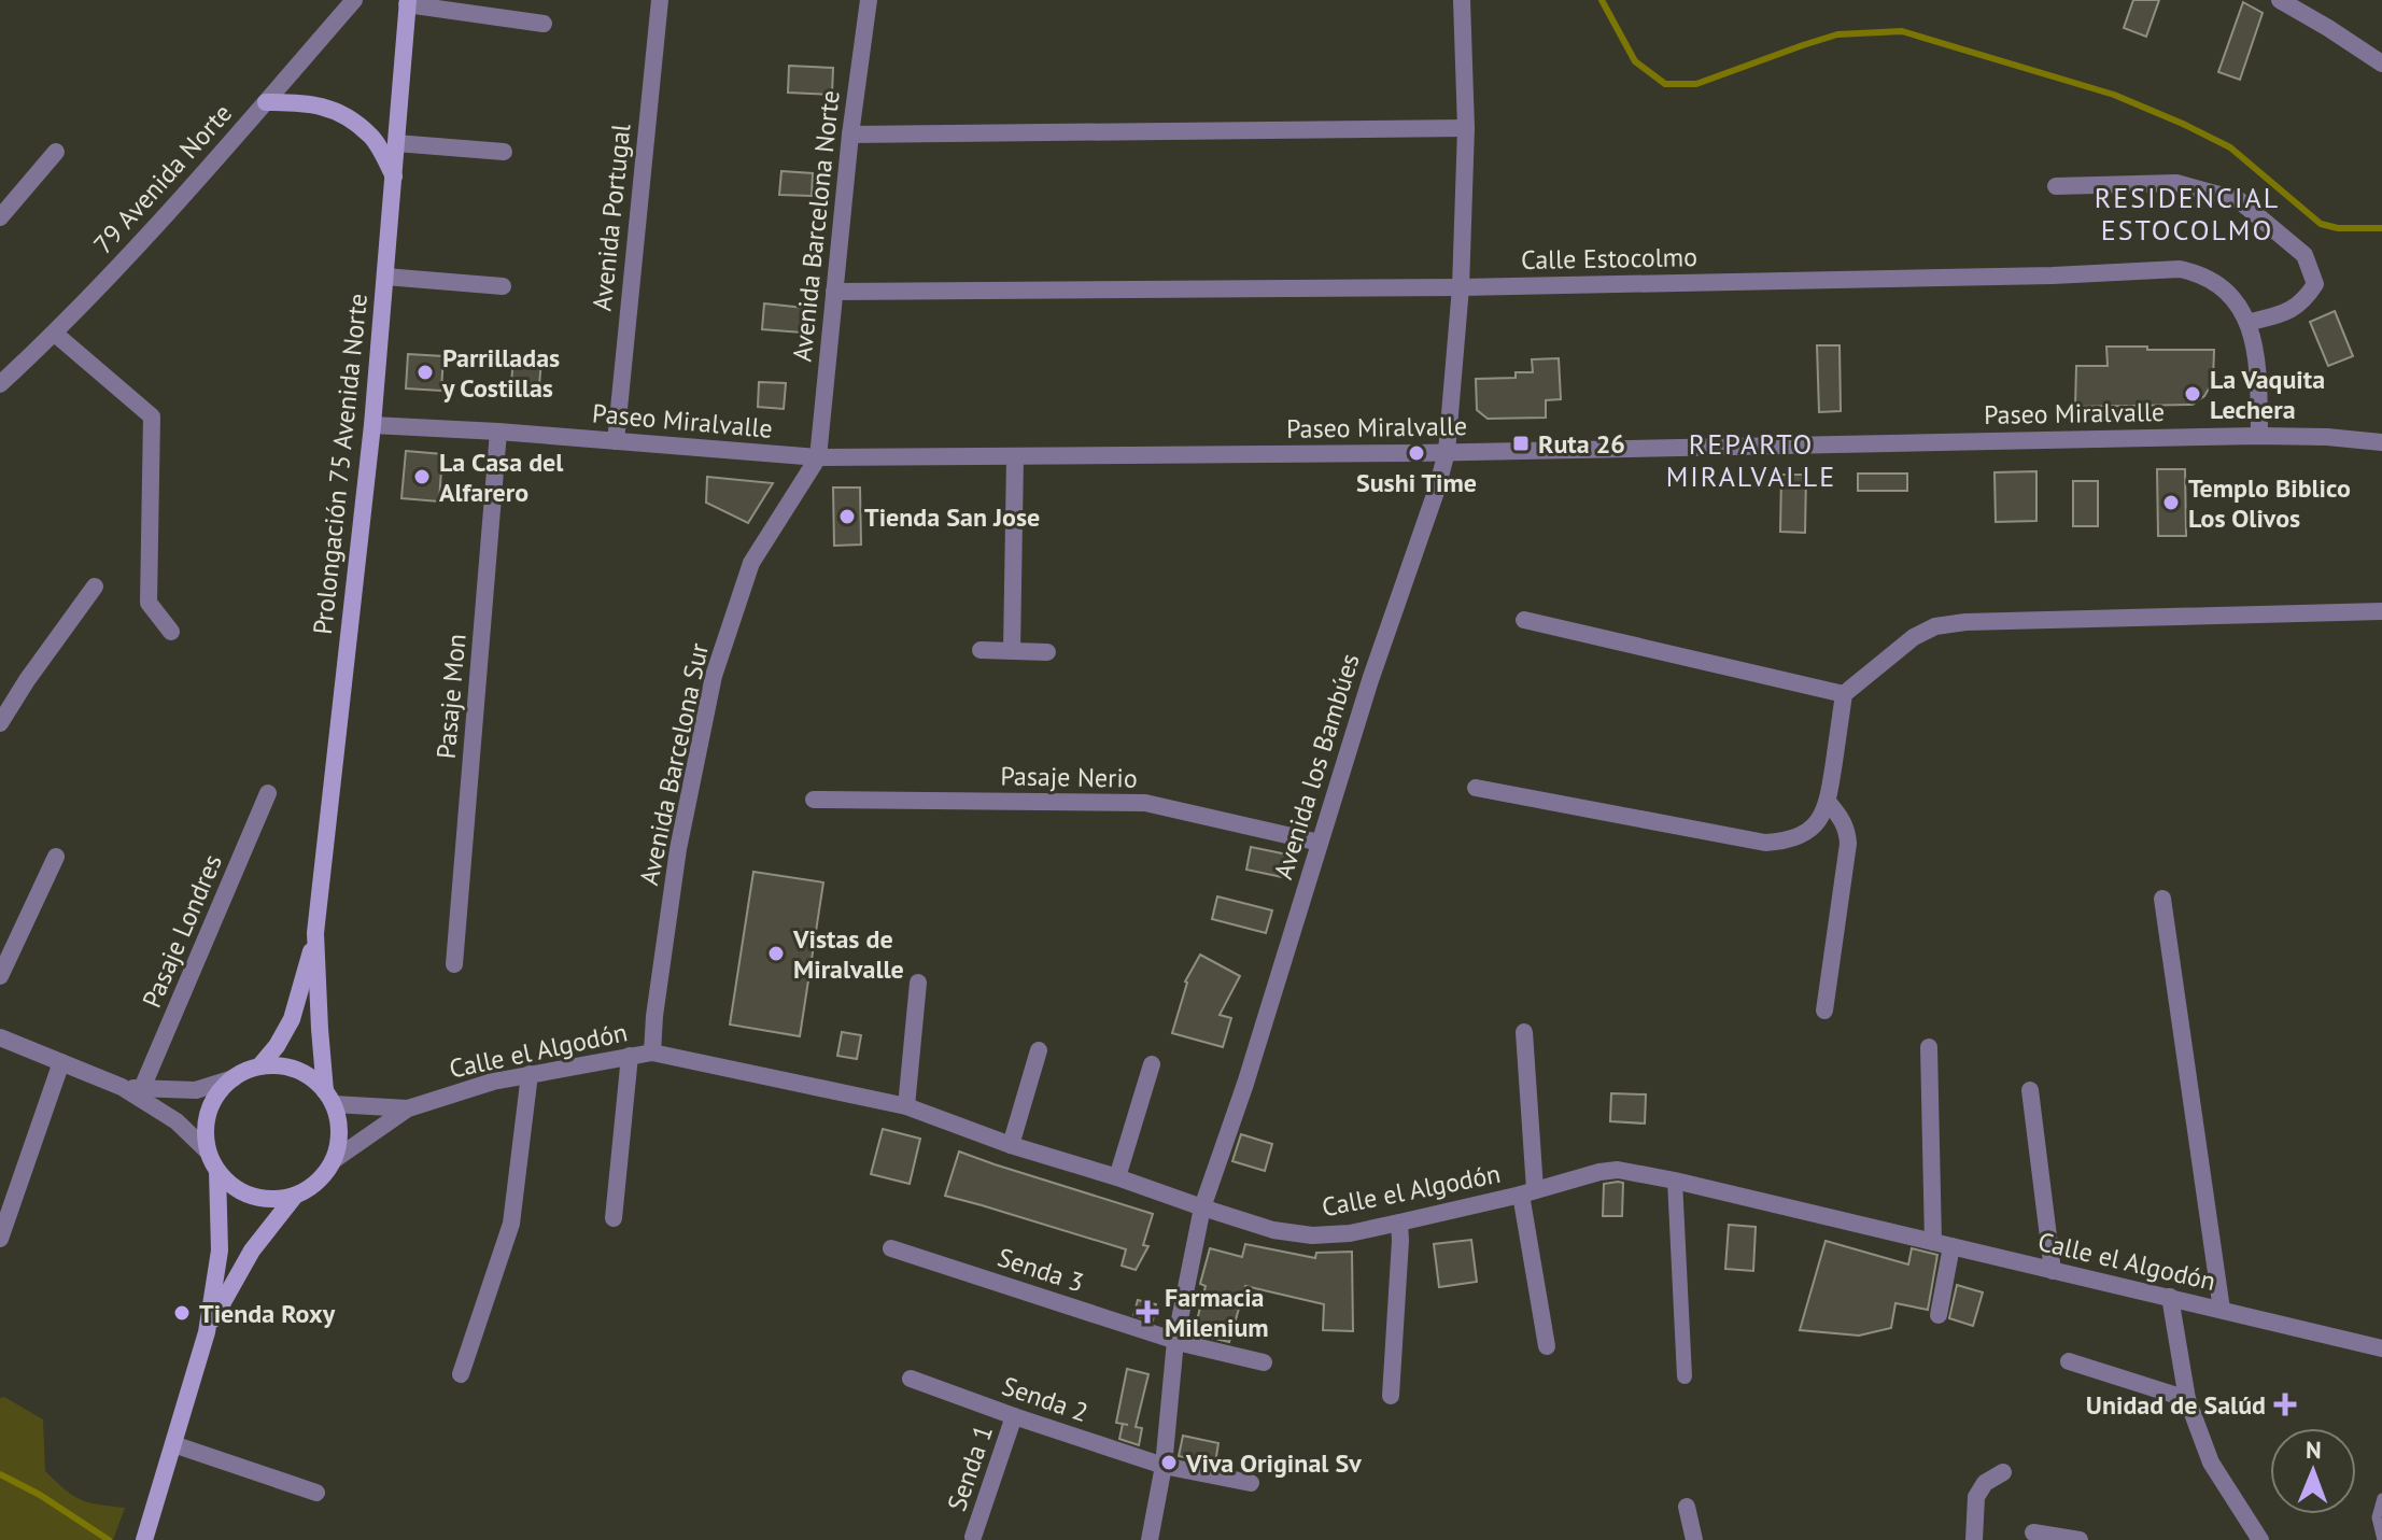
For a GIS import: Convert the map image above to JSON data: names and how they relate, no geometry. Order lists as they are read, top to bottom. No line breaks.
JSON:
{"streets":{"main road":["Prolongación 75 Avenida Norte"],"street":["79 Avenida Norte","Avenida Portugal","Avenida Barcelona Norte","Calle Estocolmo","Paseo Miralvalle","Pasaje Mon","Avenida Barcelona Sur","Avenida los Bambúes","Pasaje Nerio","Pasaje Londres","Calle el Algodón","Senda 3","Senda 2","Senda 1"]},"crossings":[["Avenida Portugal","Paseo Miralvalle"],["Avenida Barcelona Norte","Calle Estocolmo"],["Avenida Barcelona Norte","Paseo Miralvalle"],["Avenida Barcelona Norte","Avenida Barcelona Sur"],["Calle Estocolmo","Paseo Miralvalle"],["Calle Estocolmo","Avenida los Bambúes"],["Paseo Miralvalle","Prolongación 75 Avenida Norte"],["Paseo Miralvalle","Pasaje Mon"],["Paseo Miralvalle","Avenida Barcelona Sur"],["Paseo Miralvalle","Avenida los Bambúes"],["Prolongación 75 Avenida Norte","Calle el Algodón"],["Avenida Barcelona Sur","Calle el Algodón"],["Avenida los Bambúes","Pasaje Nerio"],["Avenida los Bambúes","Calle el Algodón"],["Avenida los Bambúes","Senda 3"],["Avenida los Bambúes","Senda 2"],["Senda 2","Senda 1"]],"districts":["RESIDENCIAL ESTOCOLMO","REPARTO MIRALVALLE"],"places":{"other":["Parrilladas y Costillas","La Vaquita Lechera","Sushi Time","La Casa del Alfarero","Templo Biblico Los Olivos","Tienda San Jose","Vistas de Miralvalle","Tienda Roxy","Viva Original Sv"],"transit":["Ruta 26"],"health":["Farmacia Milenium","Unidad de Salúd"]},"north":"top"}
